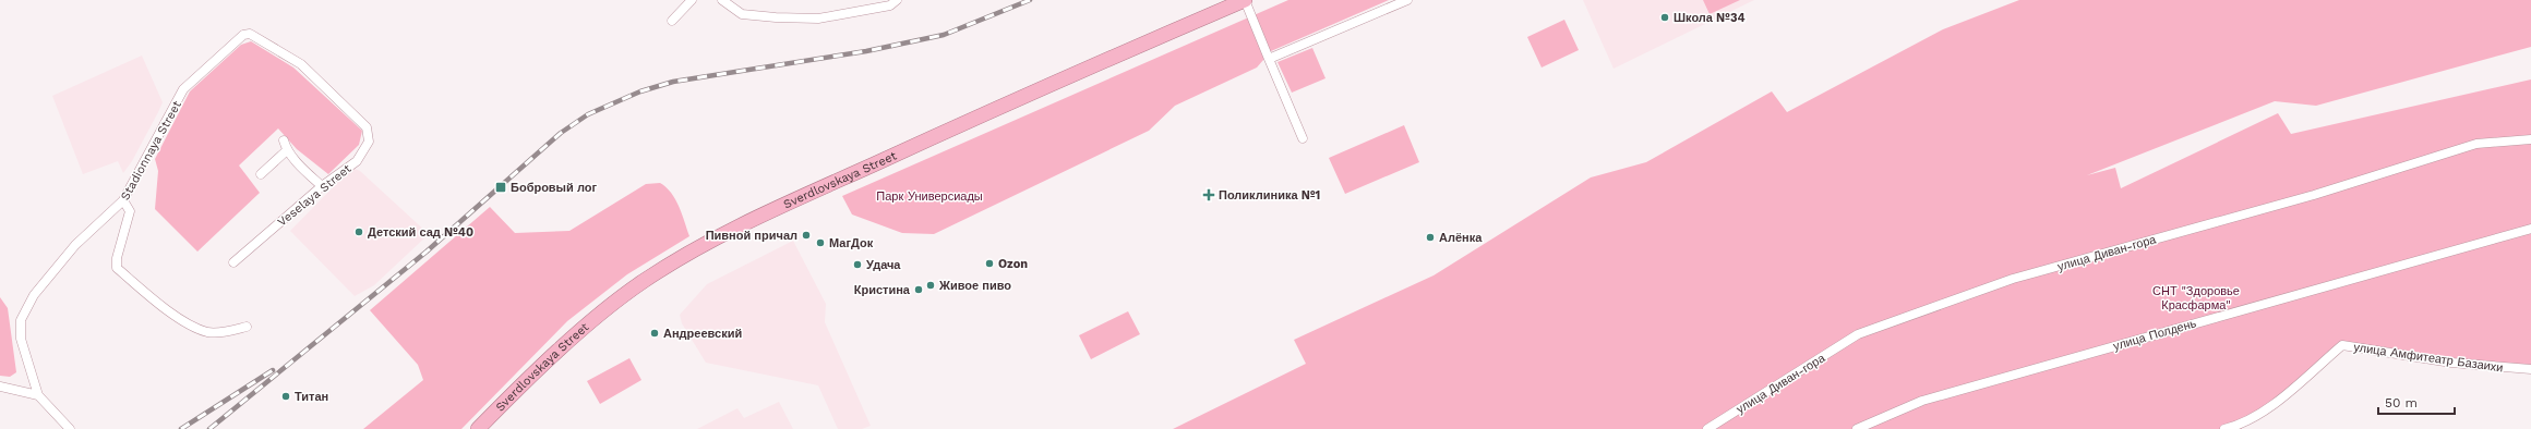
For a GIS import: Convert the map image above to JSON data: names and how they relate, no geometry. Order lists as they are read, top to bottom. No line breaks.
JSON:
{"streets":{"highway":["Sverdlovskaya Street"],"street":["Stadionnaya Street","Veselaya Street","улица Диван-гора","улица Полдень","улица Амфитеатр Базаихи"]},"crossings":[["Stadionnaya Street","Veselaya Street"]],"parks":["Парк Универсиады","СНТ \"Здоровье Красфарма\""],"places":{"other":["Школа №34","Детский сад №40","Пивной причал","Алёнка","МагДок","Ozon","Удача","Живое пиво","Кристина","Андреевский","Титан"],"transit":["Бобровый лог"],"health":["Поликлиника №1"]},"scale_bar":"50 m"}
